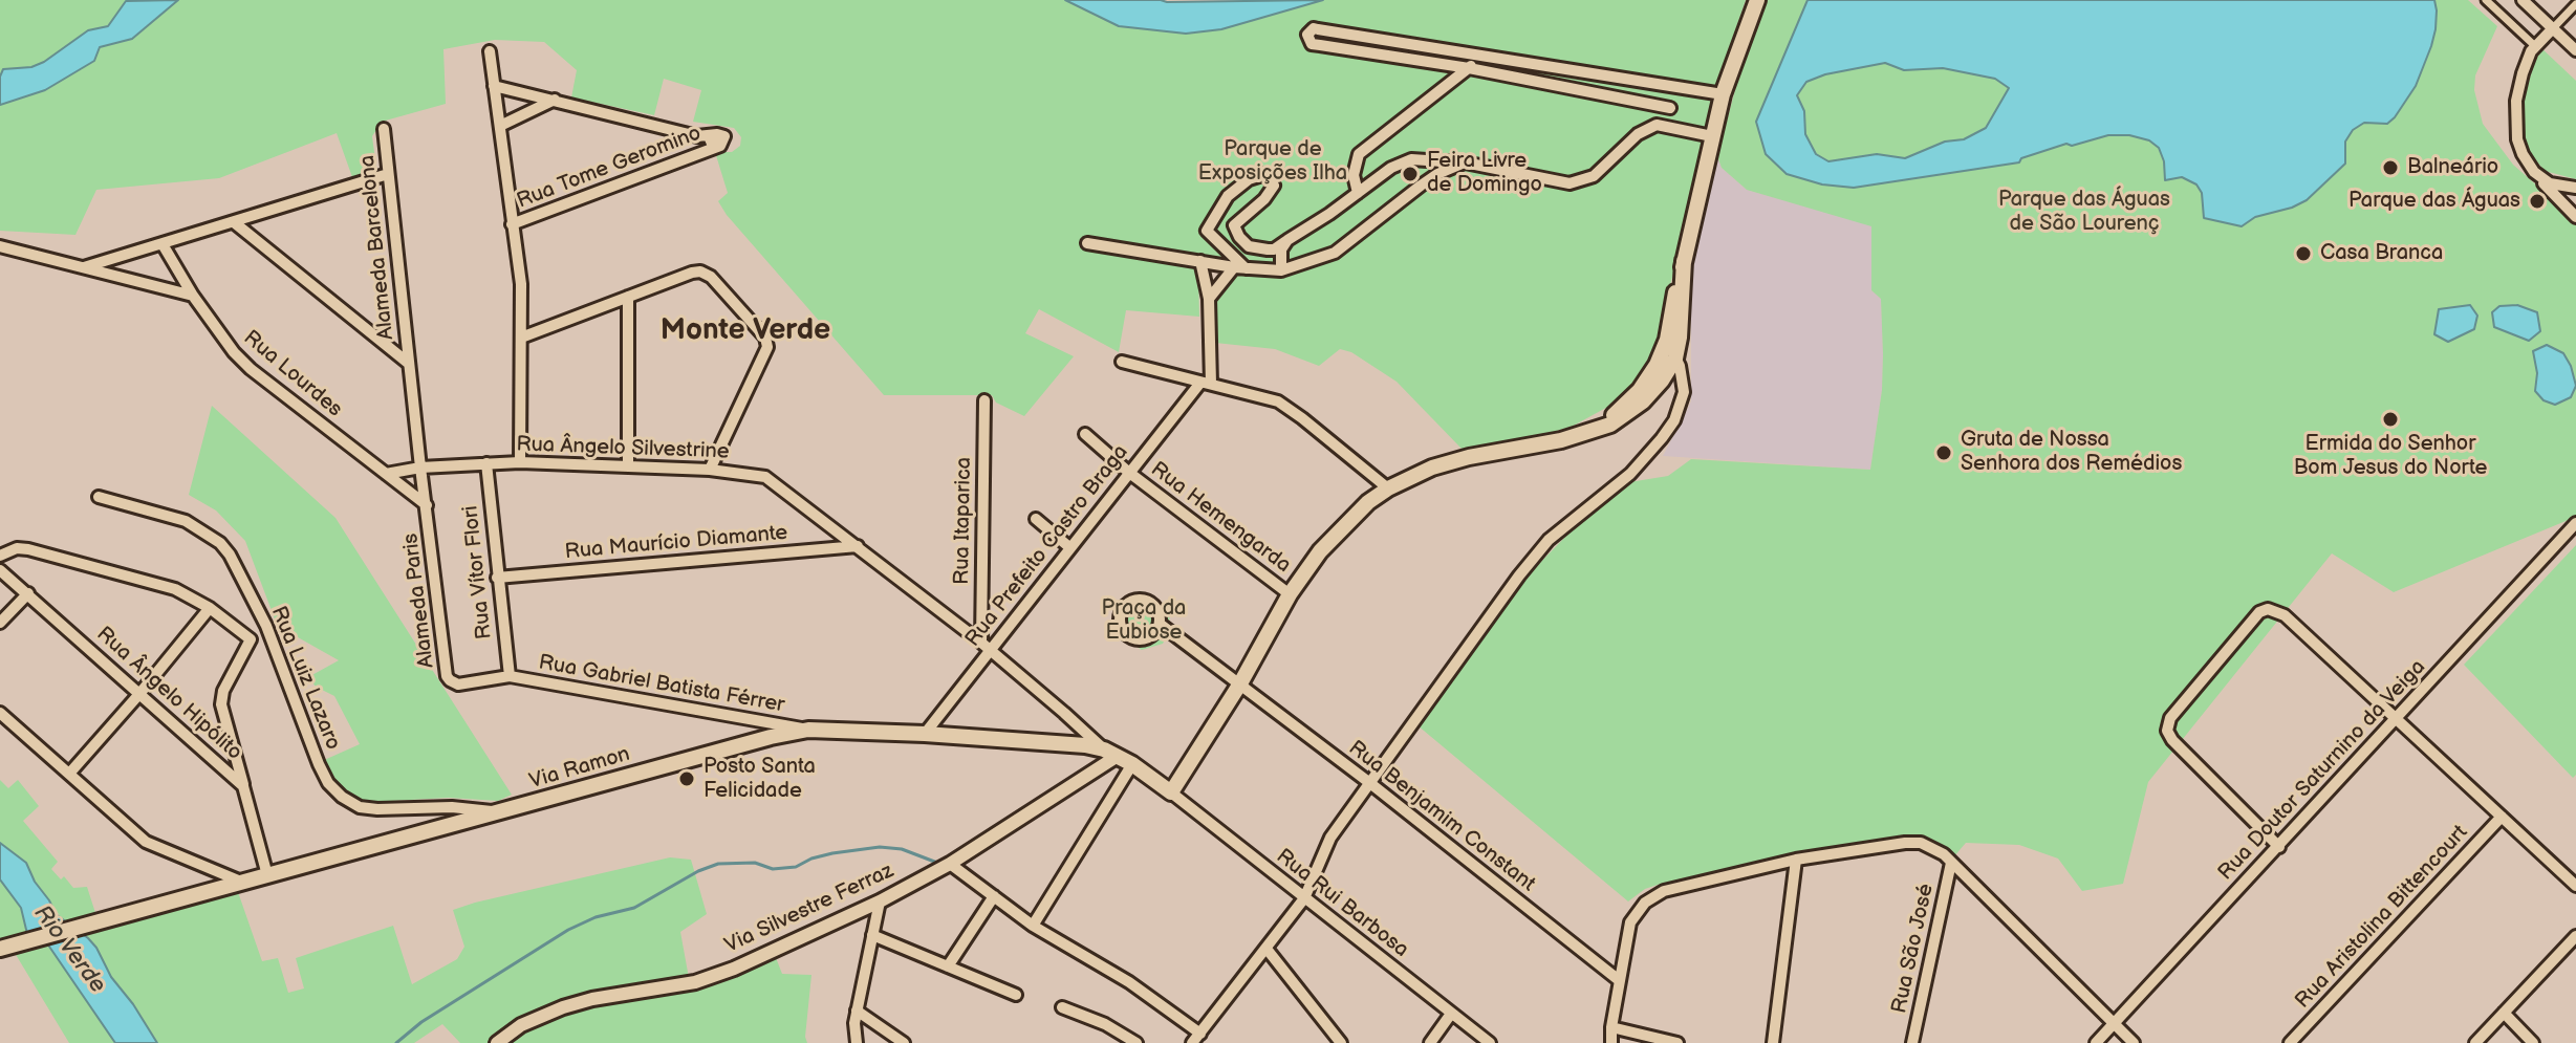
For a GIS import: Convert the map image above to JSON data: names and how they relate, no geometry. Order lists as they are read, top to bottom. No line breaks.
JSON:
{"streets":{"main road":["Via Ramon"],"street":["Rua Tome Geromino","Alameda Barcelona","Rua Lourdes","Rua Ângelo Silvestrine","Rua Hemengarda","Rua Itaparica","Rua Maurício Diamante","Rua Prefeito Castro Braga","Rua Vítor Flori","Alameda Paris","Rua Luiz Lazaro","Rua Gabriel Batista Férrer","Rua Ângelo Hipólito","Rua Doutor Saturnino da Veiga","Rua Benjamim Constant","Rua Rui Barbosa","Via Silvestre Ferraz","Rua Aristolina Bittencourt","Rua São José"]},"crossings":[["Alameda Barcelona","Rua Ângelo Silvestrine"],["Alameda Barcelona","Alameda Paris"],["Rua Lourdes","Rua Ângelo Silvestrine"],["Rua Lourdes","Alameda Paris"],["Rua Ângelo Silvestrine","Rua Maurício Diamante"],["Rua Ângelo Silvestrine","Rua Vítor Flori"],["Rua Ângelo Silvestrine","Alameda Paris"],["Rua Hemengarda","Rua Prefeito Castro Braga"],["Rua Itaparica","Rua Prefeito Castro Braga"],["Rua Maurício Diamante","Rua Vítor Flori"],["Rua Prefeito Castro Braga","Via Ramon"],["Rua Vítor Flori","Alameda Paris"],["Rua Vítor Flori","Rua Gabriel Batista Férrer"],["Alameda Paris","Rua Gabriel Batista Férrer"],["Rua Luiz Lazaro","Via Ramon"],["Rua Gabriel Batista Férrer","Via Ramon"],["Rua Ângelo Hipólito","Via Ramon"],["Via Ramon","Rua Rui Barbosa"],["Via Ramon","Via Silvestre Ferraz"]],"districts":["Monte Verde"],"water":["Rio Verde"],"parks":["Parque de Exposições Ilha","Parque das Águas de São Lourenç","Praça da Eubiose"],"places":["Balneário","Feira Livre de Domingo","Parque das Águas","Casa Branca","Ermida do Senhor Bom Jesus do Norte","Gruta de Nossa Senhora dos Remédios","Posto Santa Felicidade"]}
